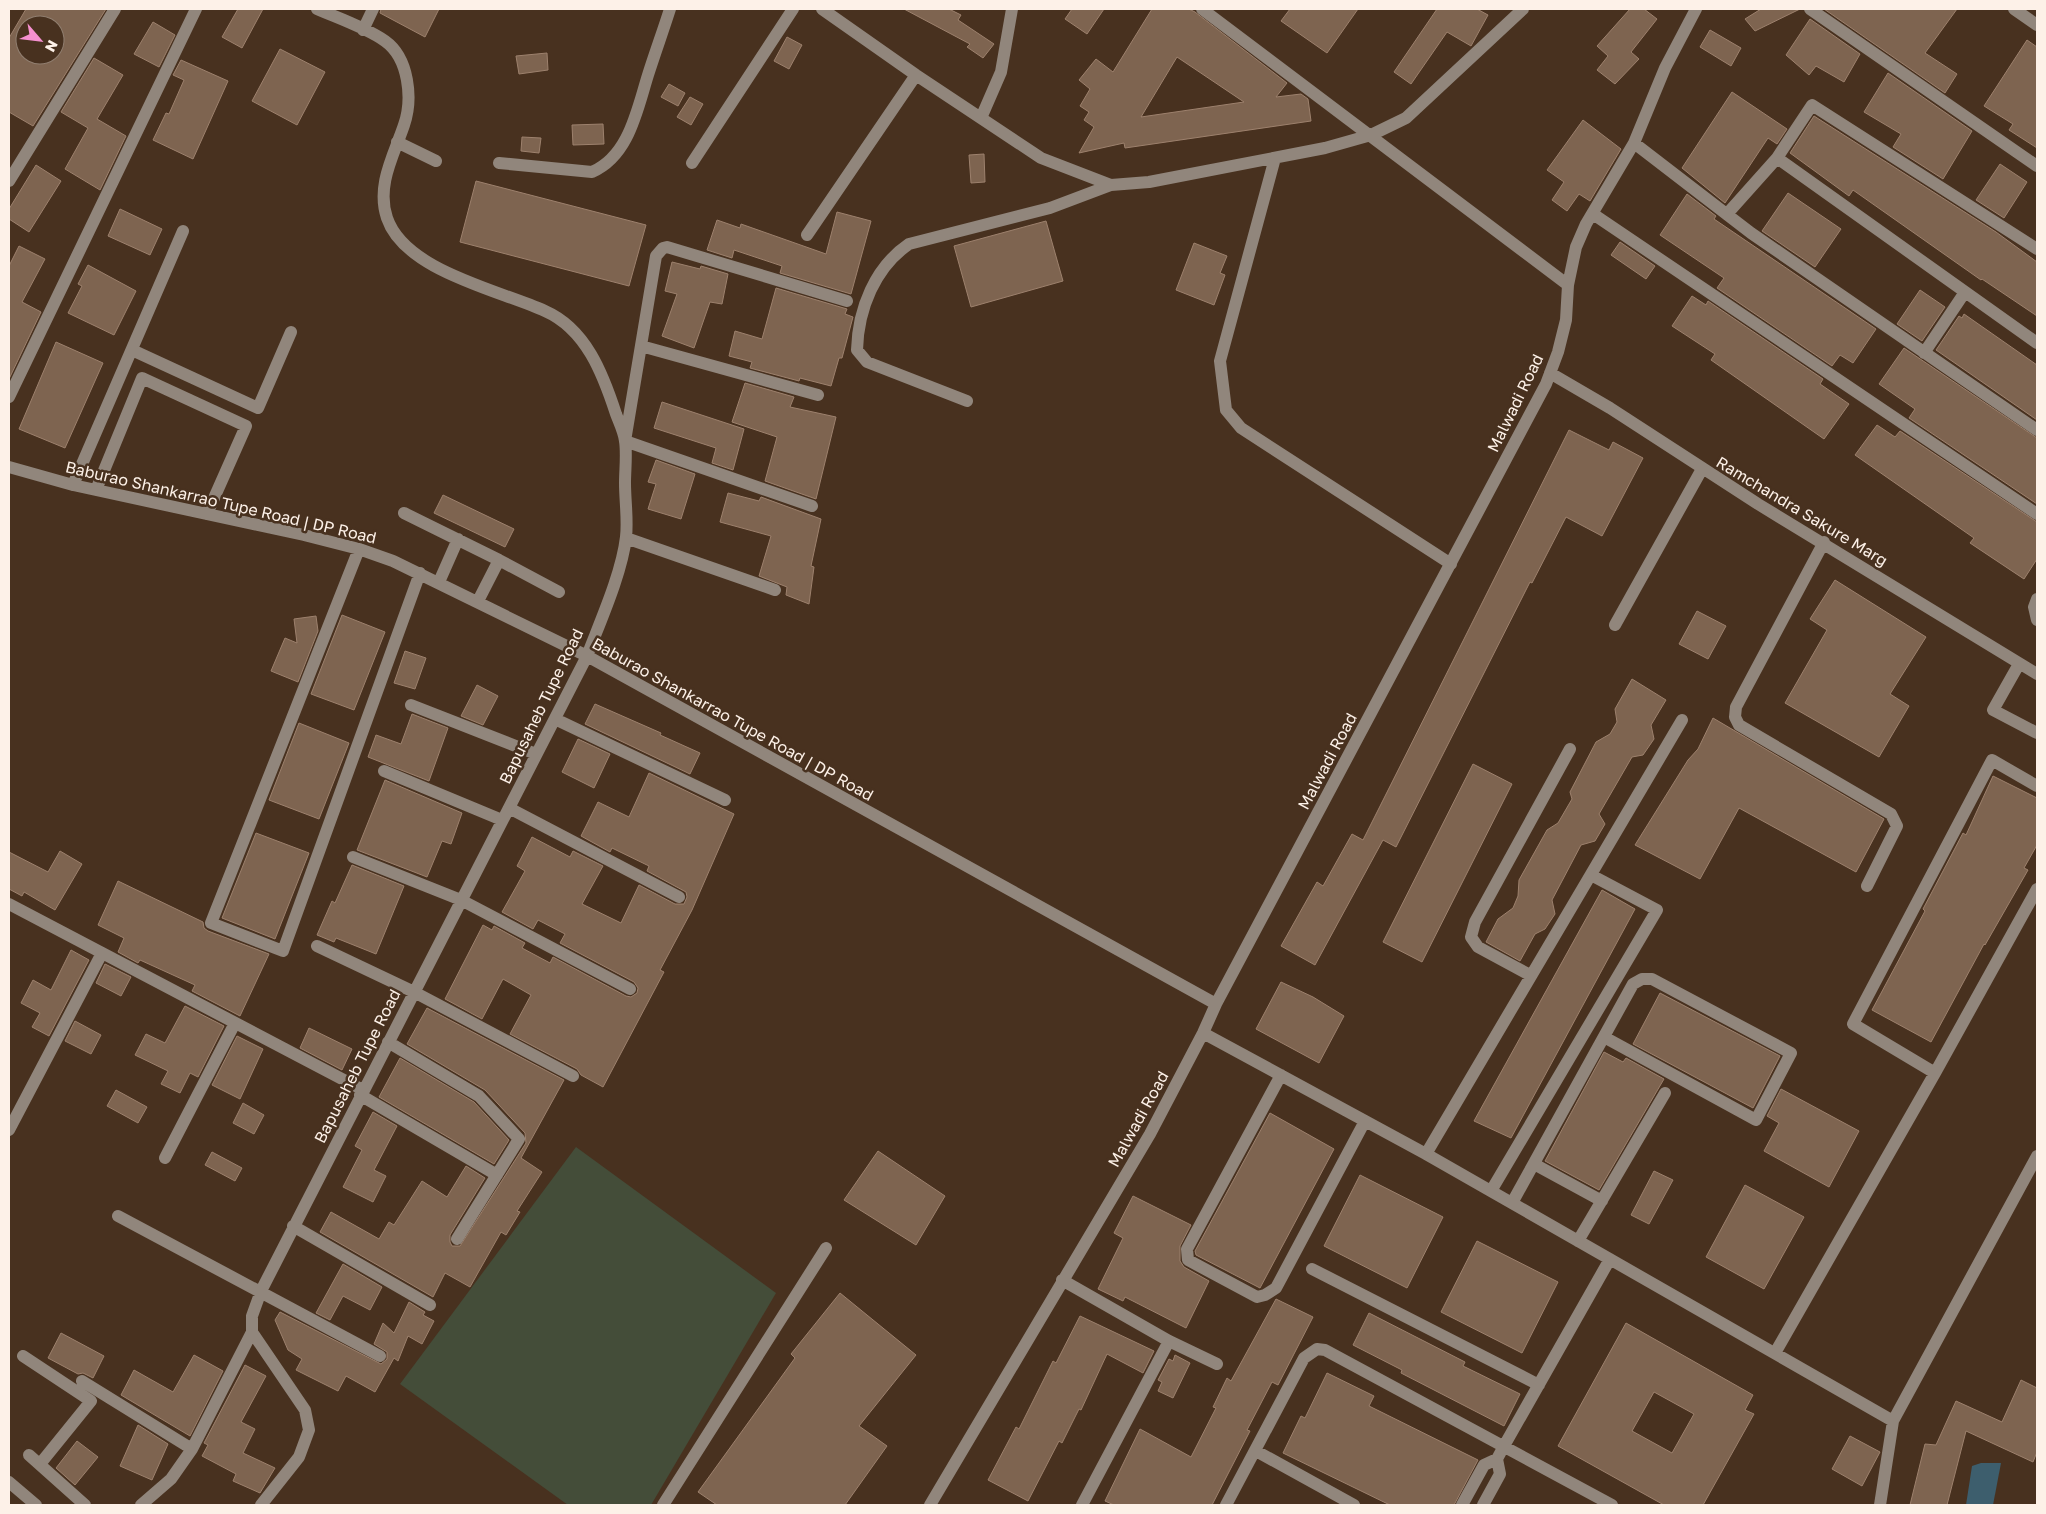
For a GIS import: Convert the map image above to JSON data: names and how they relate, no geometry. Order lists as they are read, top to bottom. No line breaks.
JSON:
{"streets":{"street":["Malwadi Road","Baburao Shankarrao Tupe Road | DP Road","Ramchandra Sakure Marg","Bapusaheb Tupe Road"]},"crossings":[["Malwadi Road","Baburao Shankarrao Tupe Road | DP Road"],["Malwadi Road","Ramchandra Sakure Marg"],["Baburao Shankarrao Tupe Road | DP Road","Bapusaheb Tupe Road"]],"north":"bottom right"}
